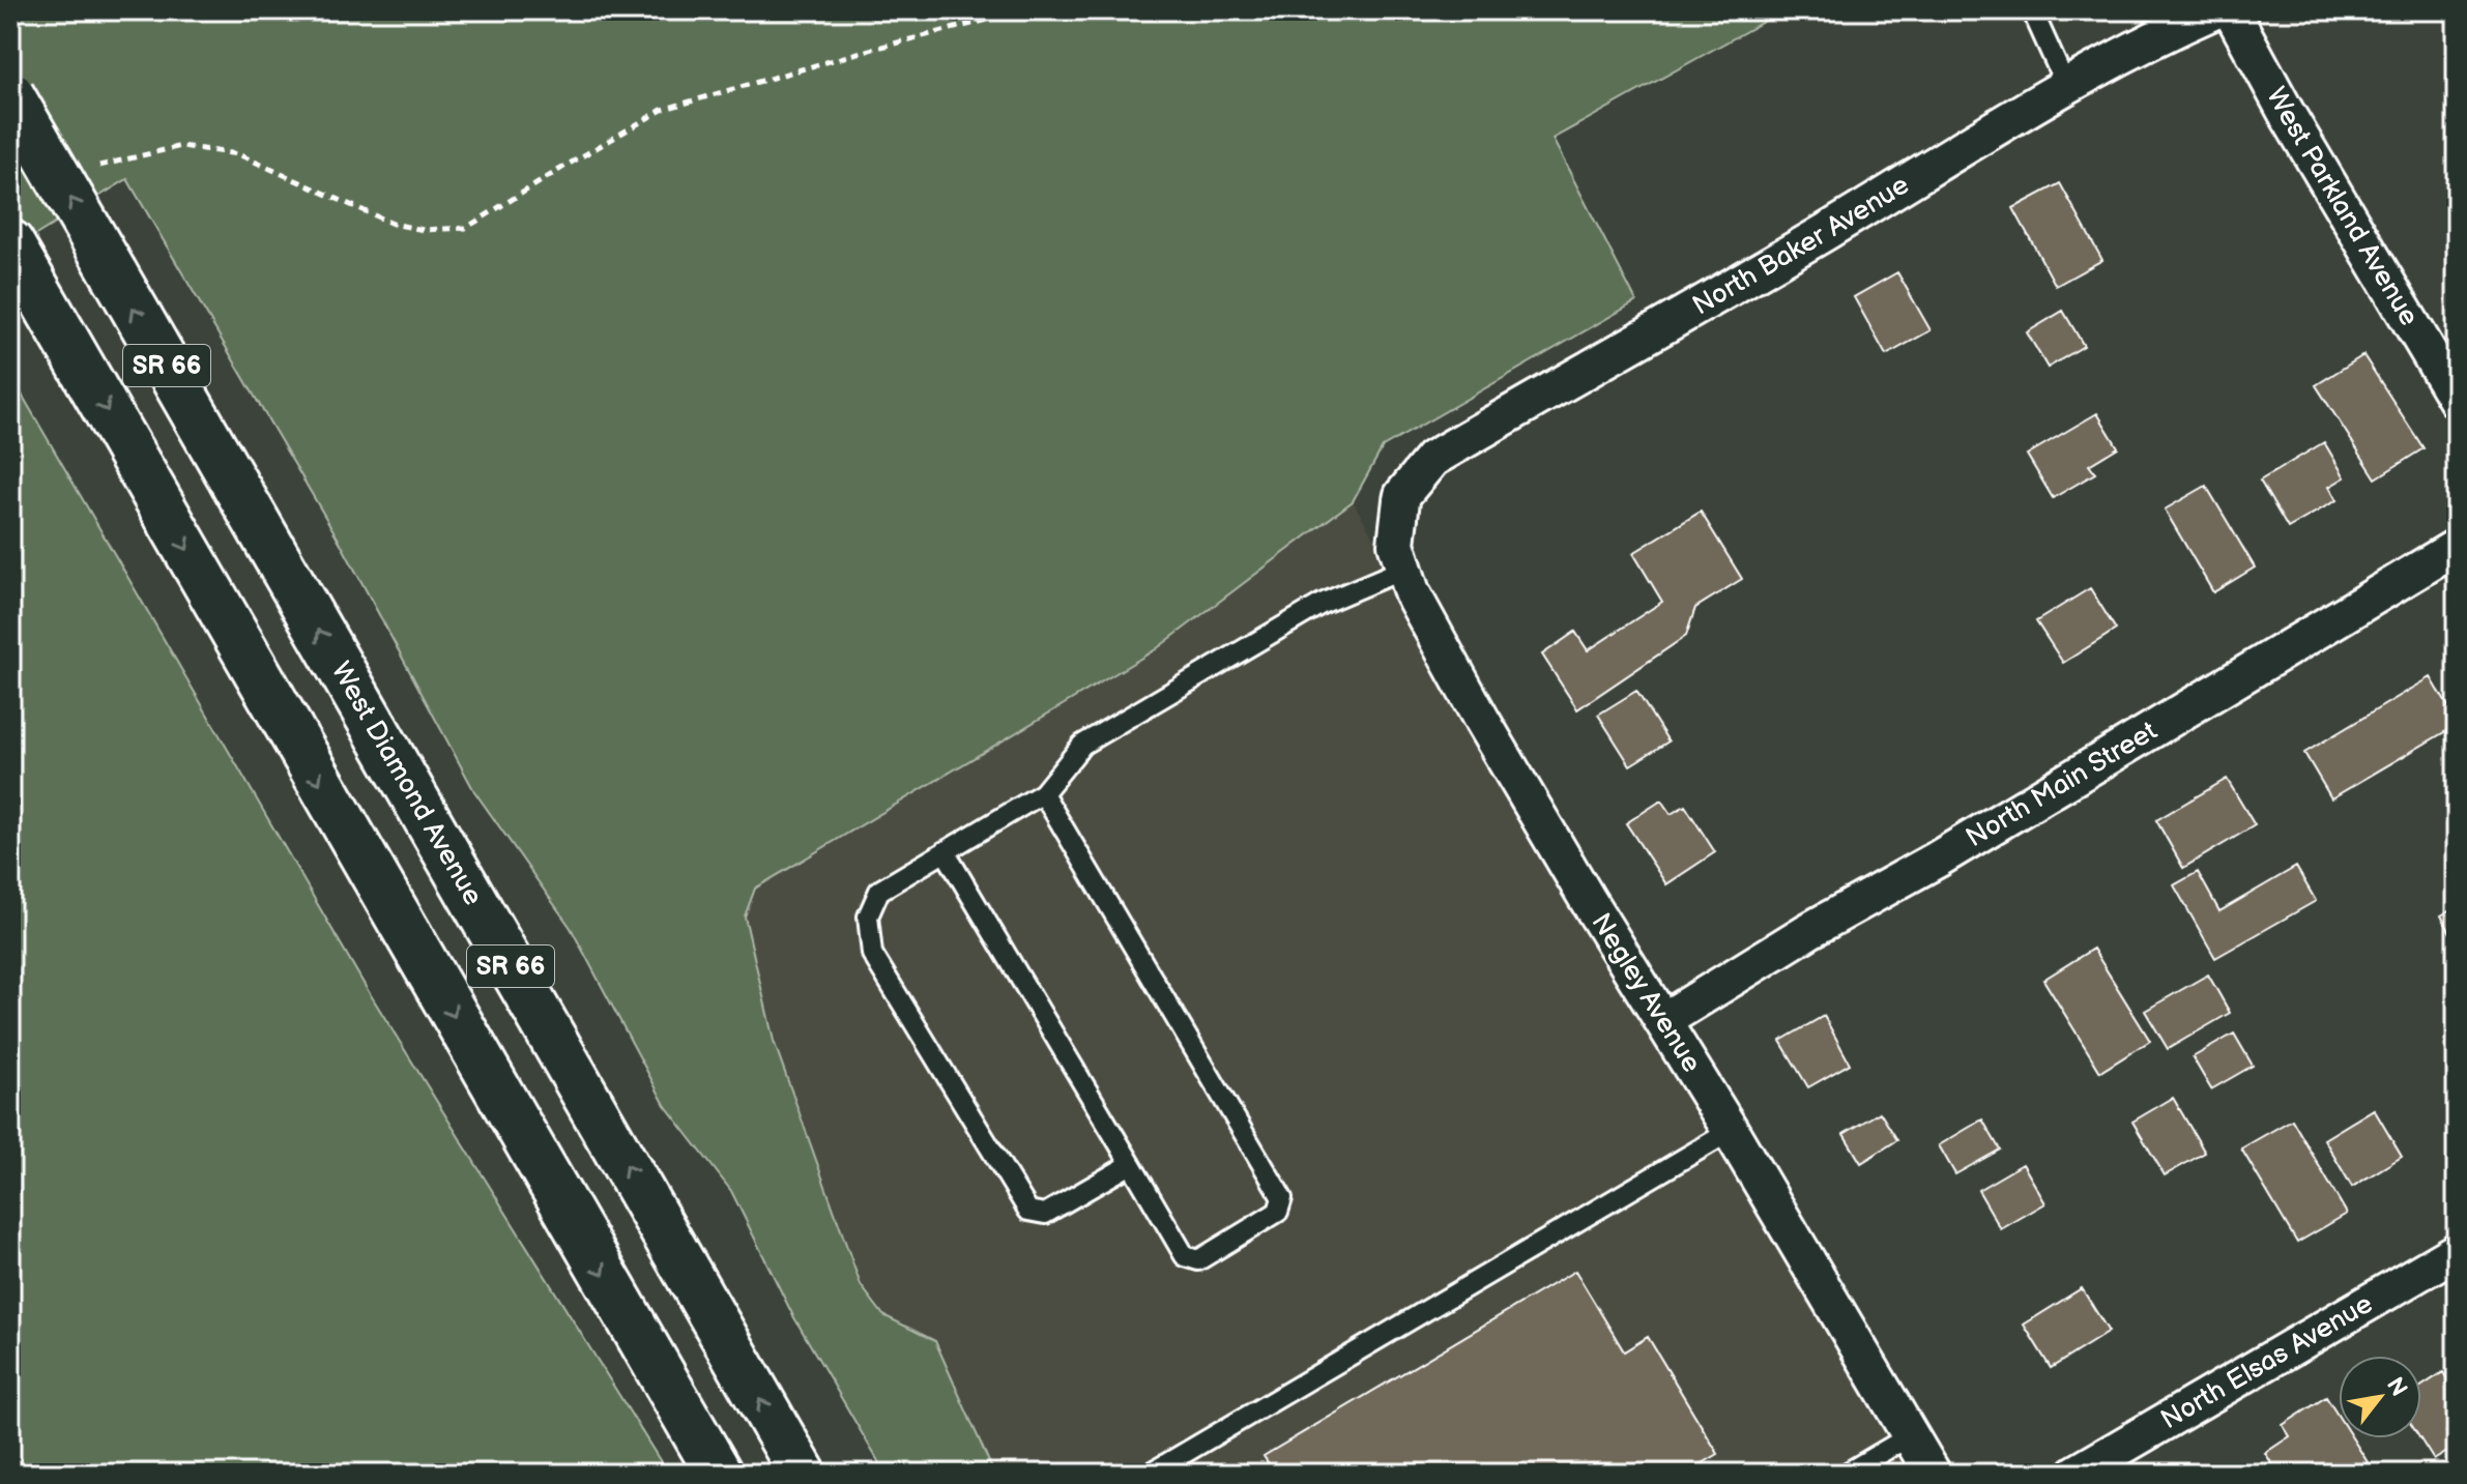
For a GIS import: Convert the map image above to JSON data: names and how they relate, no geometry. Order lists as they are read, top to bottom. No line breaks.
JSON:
{"streets":{"main road":["SR 66","West Diamond Avenue"],"street":["West Parkland Avenue","North Baker Avenue","North Main Street","Negley Avenue","North Elsas Avenue"]},"crossings":[["North Baker Avenue","Negley Avenue"],["North Main Street","Negley Avenue"]],"north":"top right"}
